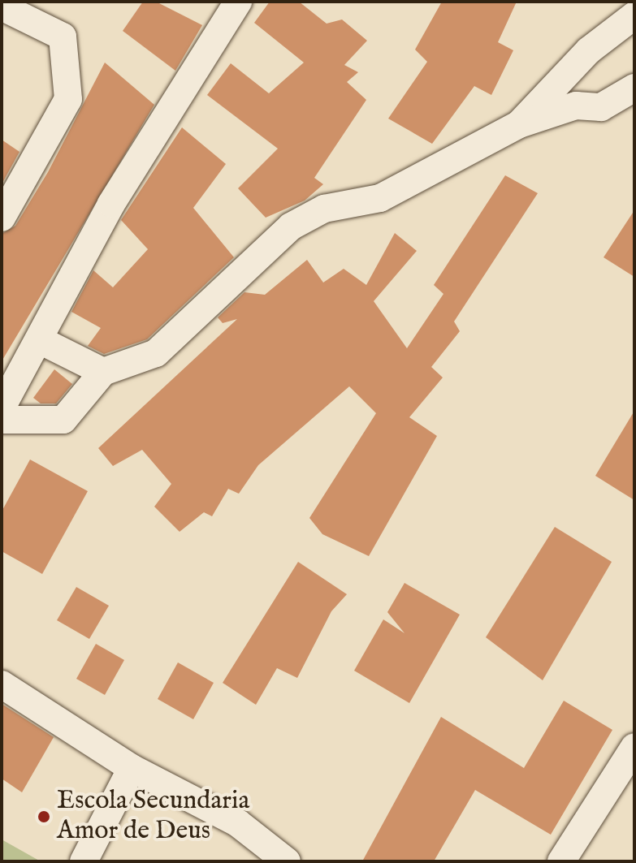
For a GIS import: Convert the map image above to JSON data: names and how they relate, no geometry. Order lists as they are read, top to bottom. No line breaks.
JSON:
{"places":["Escola Secundaria Amor de Deus"]}
